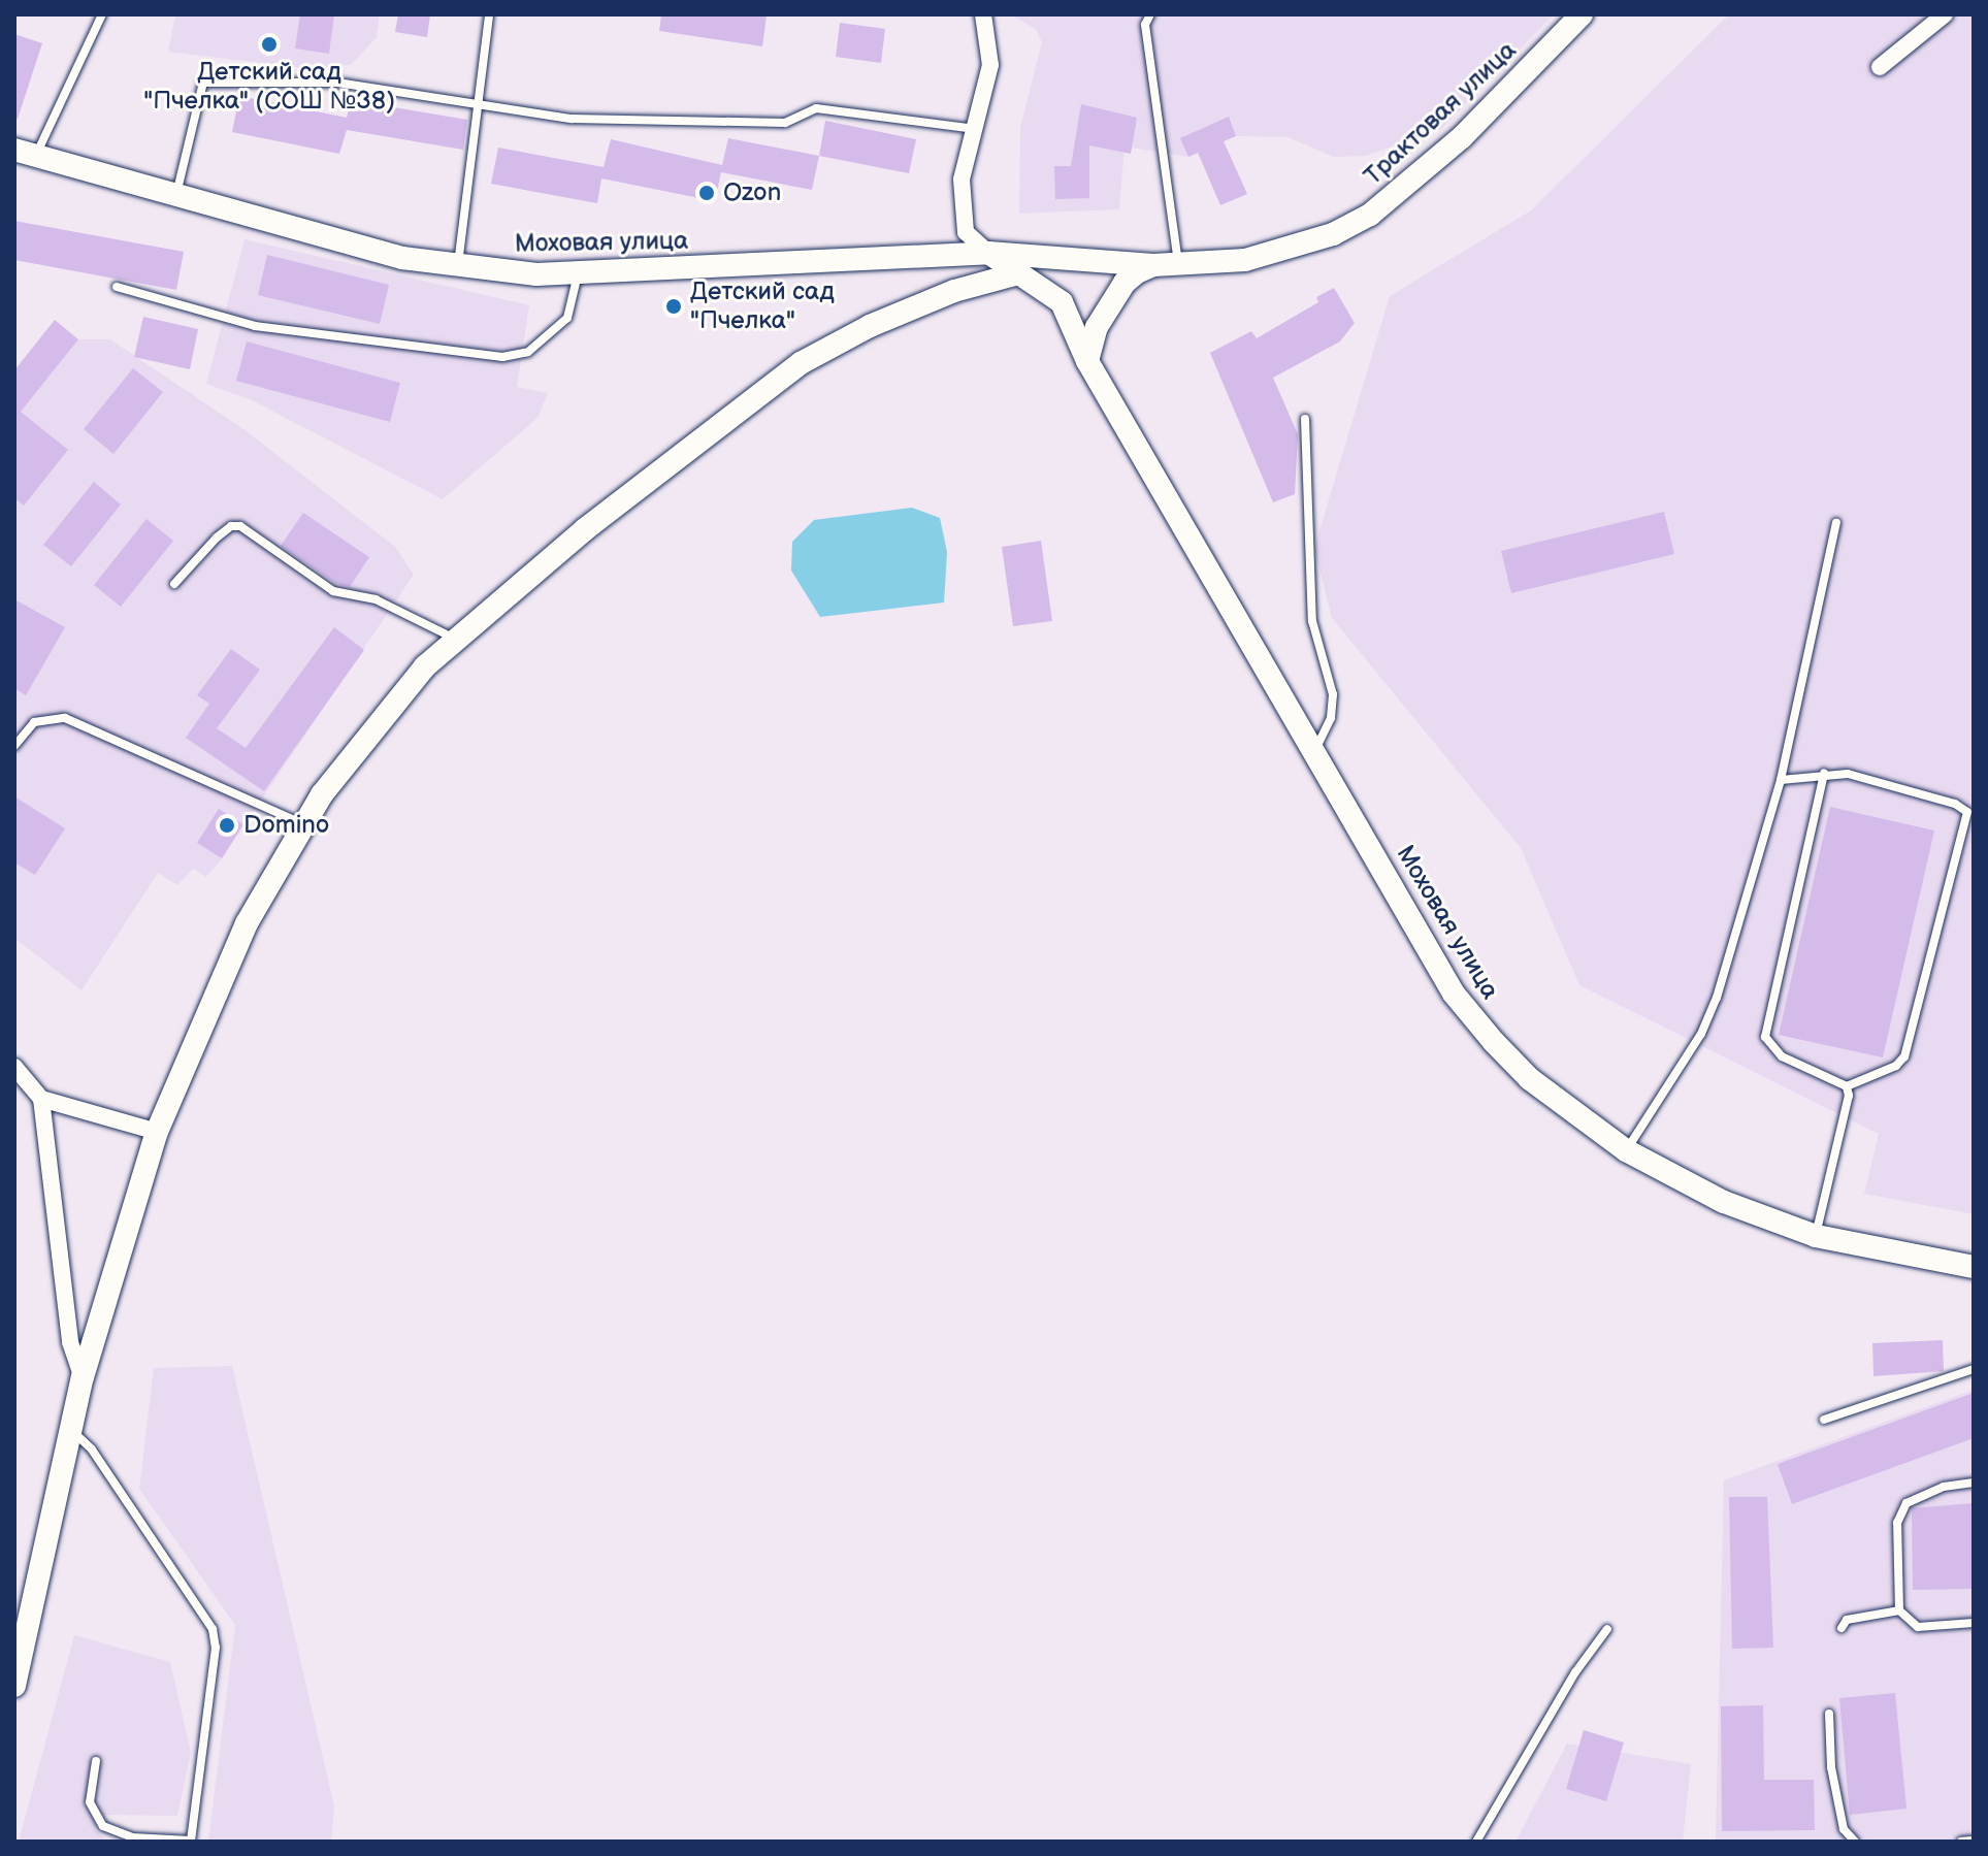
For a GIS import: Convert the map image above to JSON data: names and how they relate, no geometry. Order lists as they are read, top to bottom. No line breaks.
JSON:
{"streets":{"street":["Трактовая улица","Моховая улица"]},"crossings":[["Трактовая улица","Моховая улица"]],"places":["Детский сад \"Пчелка\" (СОШ №38)","Ozon","Детский сад \"Пчелка\"","Domino"]}
